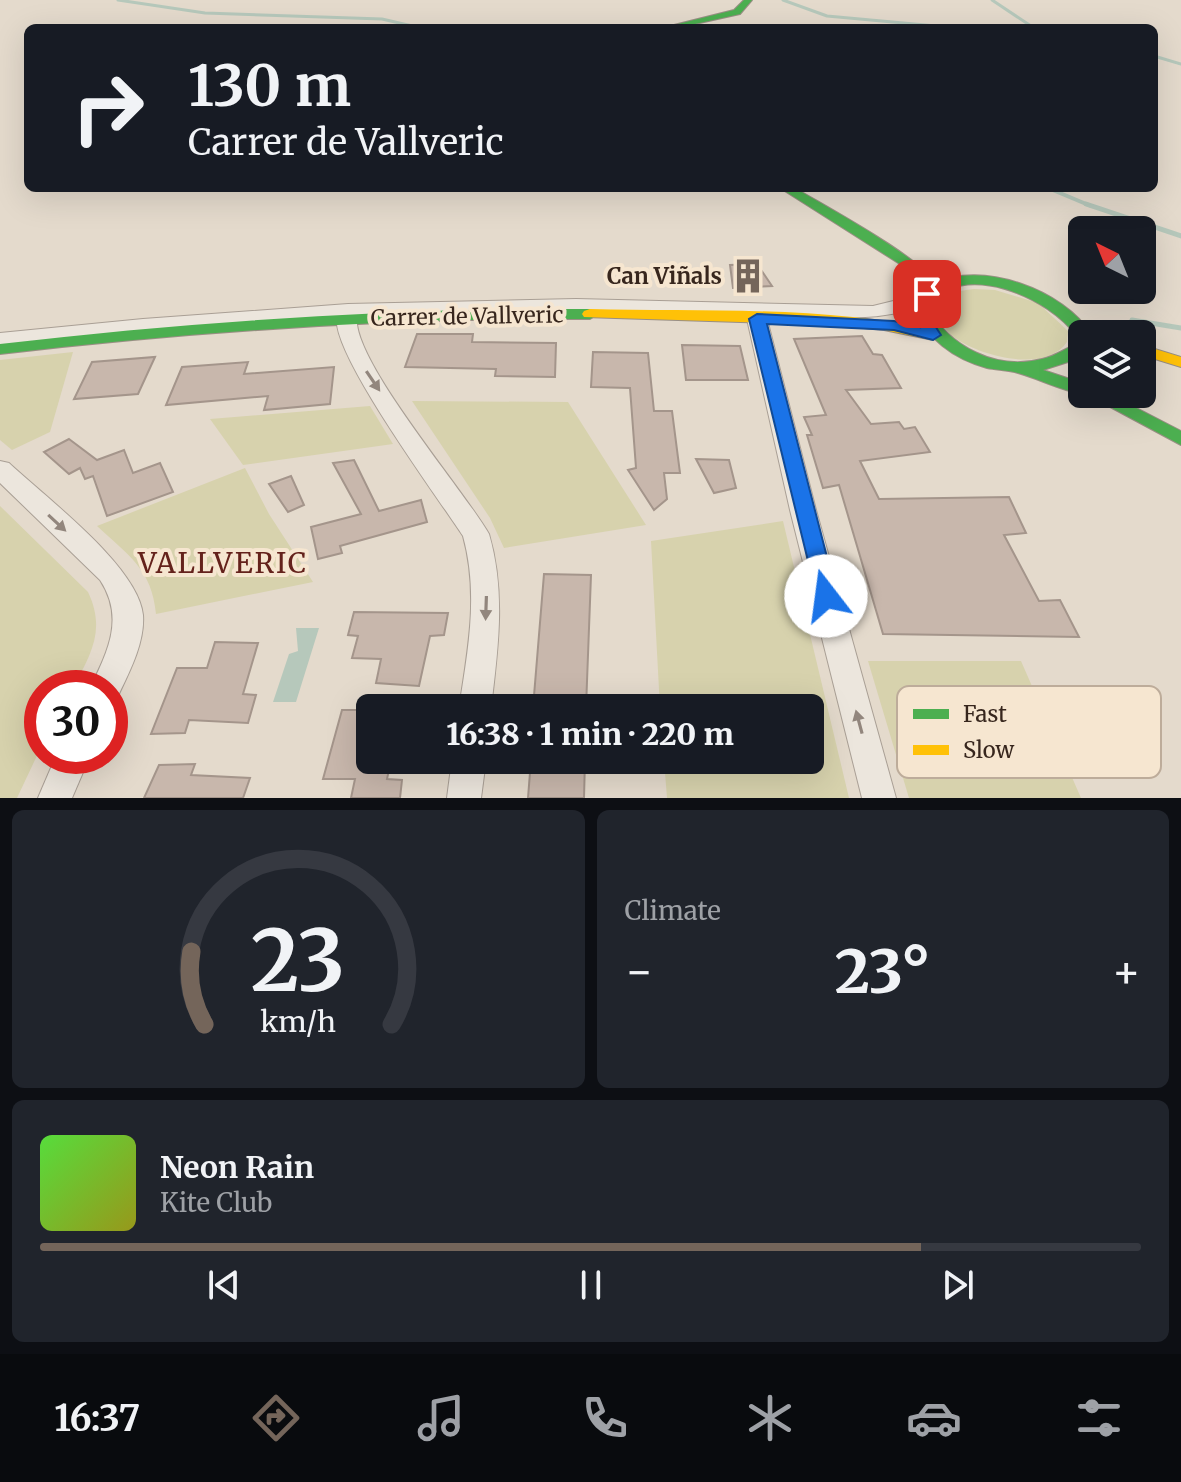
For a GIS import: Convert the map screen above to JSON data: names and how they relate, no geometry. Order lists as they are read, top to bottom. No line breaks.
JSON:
{"streets":{"main road":["Carrer de Vallveric"]},"districts":["VALLVERIC"],"places":{"building":["Can Viñals"]},"legend":["Fast","Slow"],"north":"top left","page":{"turn":["130 m","Carrer de Vallveric"],"limit":"30","trip":"16:38 · 1 min · 220 m","tile":"Climate","heat":["−","23°","+"],"song":["Neon Rain","Kite Club"],"tabs":"16:37","gauge":["23","km/h"]}}
